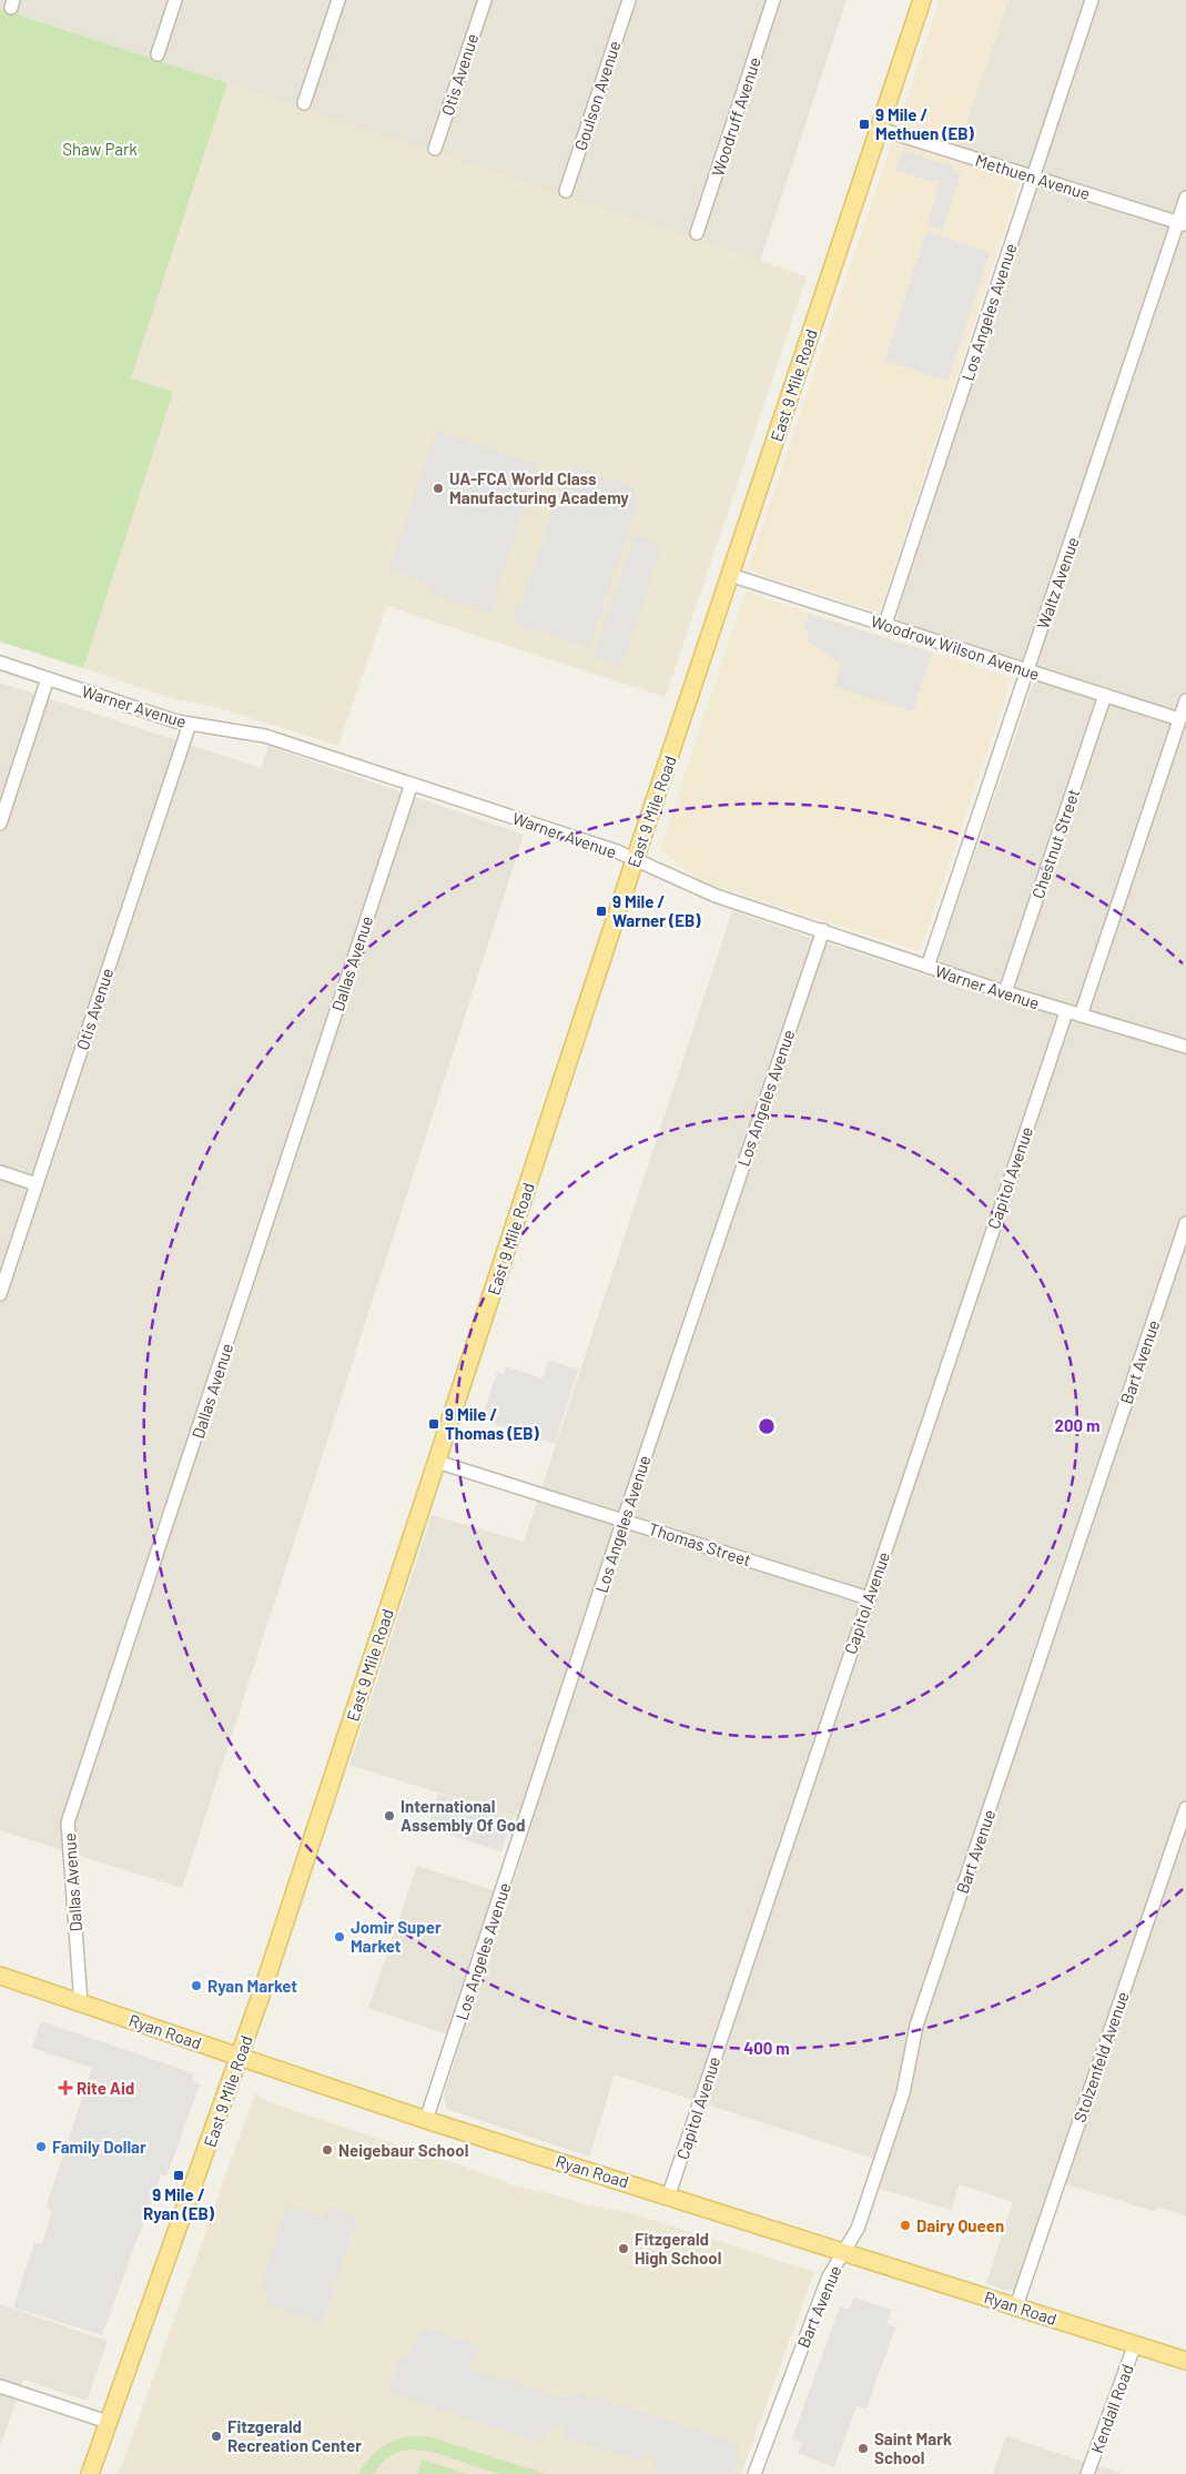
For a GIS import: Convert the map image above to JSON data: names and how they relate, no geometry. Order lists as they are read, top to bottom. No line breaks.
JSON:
{"streets":{"main road":["East 9 Mile Road","Ryan Road"],"street":["Otis Avenue","Goulson Avenue","Woodruff Avenue","Methuen Avenue","Los Angeles Avenue","Waltz Avenue","Woodrow Wilson Avenue","Warner Avenue","Chestnut Street","Dallas Avenue","Capitol Avenue","Bart Avenue","Thomas Street","Stolzenfeld Avenue","Kendall Road"]},"crossings":[["Otis Avenue","Warner Avenue"],["Methuen Avenue","Los Angeles Avenue"],["Methuen Avenue","East 9 Mile Road"],["Methuen Avenue","Waltz Avenue"],["Los Angeles Avenue","Woodrow Wilson Avenue"],["Los Angeles Avenue","Warner Avenue"],["Los Angeles Avenue","Thomas Street"],["Los Angeles Avenue","Ryan Road"],["East 9 Mile Road","Woodrow Wilson Avenue"],["East 9 Mile Road","Warner Avenue"],["East 9 Mile Road","Thomas Street"],["East 9 Mile Road","Ryan Road"],["Waltz Avenue","Woodrow Wilson Avenue"],["Waltz Avenue","Warner Avenue"],["Woodrow Wilson Avenue","Chestnut Street"],["Warner Avenue","Chestnut Street"],["Warner Avenue","Dallas Avenue"],["Warner Avenue","Capitol Avenue"],["Dallas Avenue","Ryan Road"],["Capitol Avenue","Thomas Street"],["Capitol Avenue","Ryan Road"],["Bart Avenue","Ryan Road"],["Ryan Road","Stolzenfeld Avenue"],["Ryan Road","Kendall Road"]],"parks":["Shaw Park"],"places":{"transit":["9 Mile / Methuen (EB)","9 Mile / Warner (EB)","9 Mile / Thomas (EB)","9 Mile / Ryan (EB)"],"other":["UA-FCA World Class Manufacturing Academy","International Assembly Of God","Jomir Super Market","Ryan Market","Family Dollar","Neigebaur School","Dairy Queen","Fitzgerald High School","Fitzgerald Recreation Center","Saint Mark School"],"health":["Rite Aid"]},"rings":["200 m","400 m"]}
